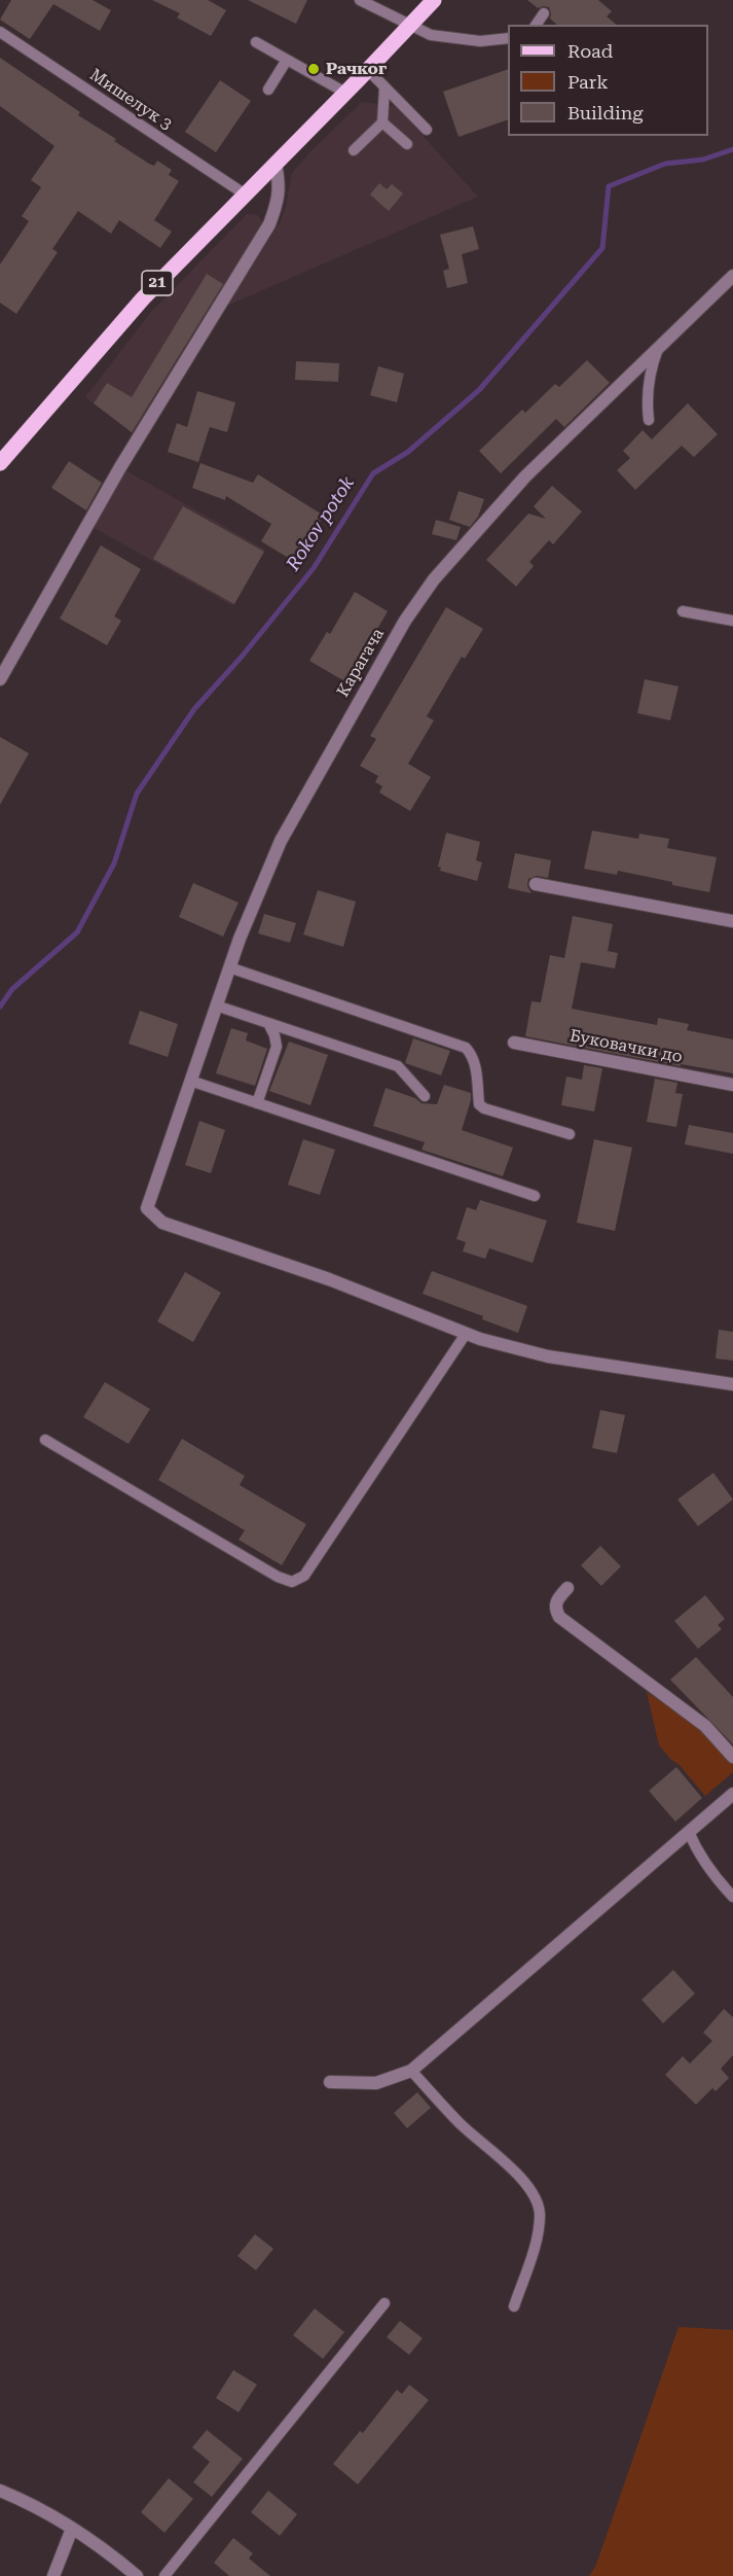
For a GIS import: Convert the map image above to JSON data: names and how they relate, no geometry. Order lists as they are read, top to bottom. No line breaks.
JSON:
{"streets":{"main road":["21"],"street":["Карагача","Буковачки до"],"lane":["Мишелук 3"]},"crossings":[["Мишелук 3","21"]],"water":["Rokov potok"],"places":["Рачког"],"legend":["Road","Park","Building"]}
